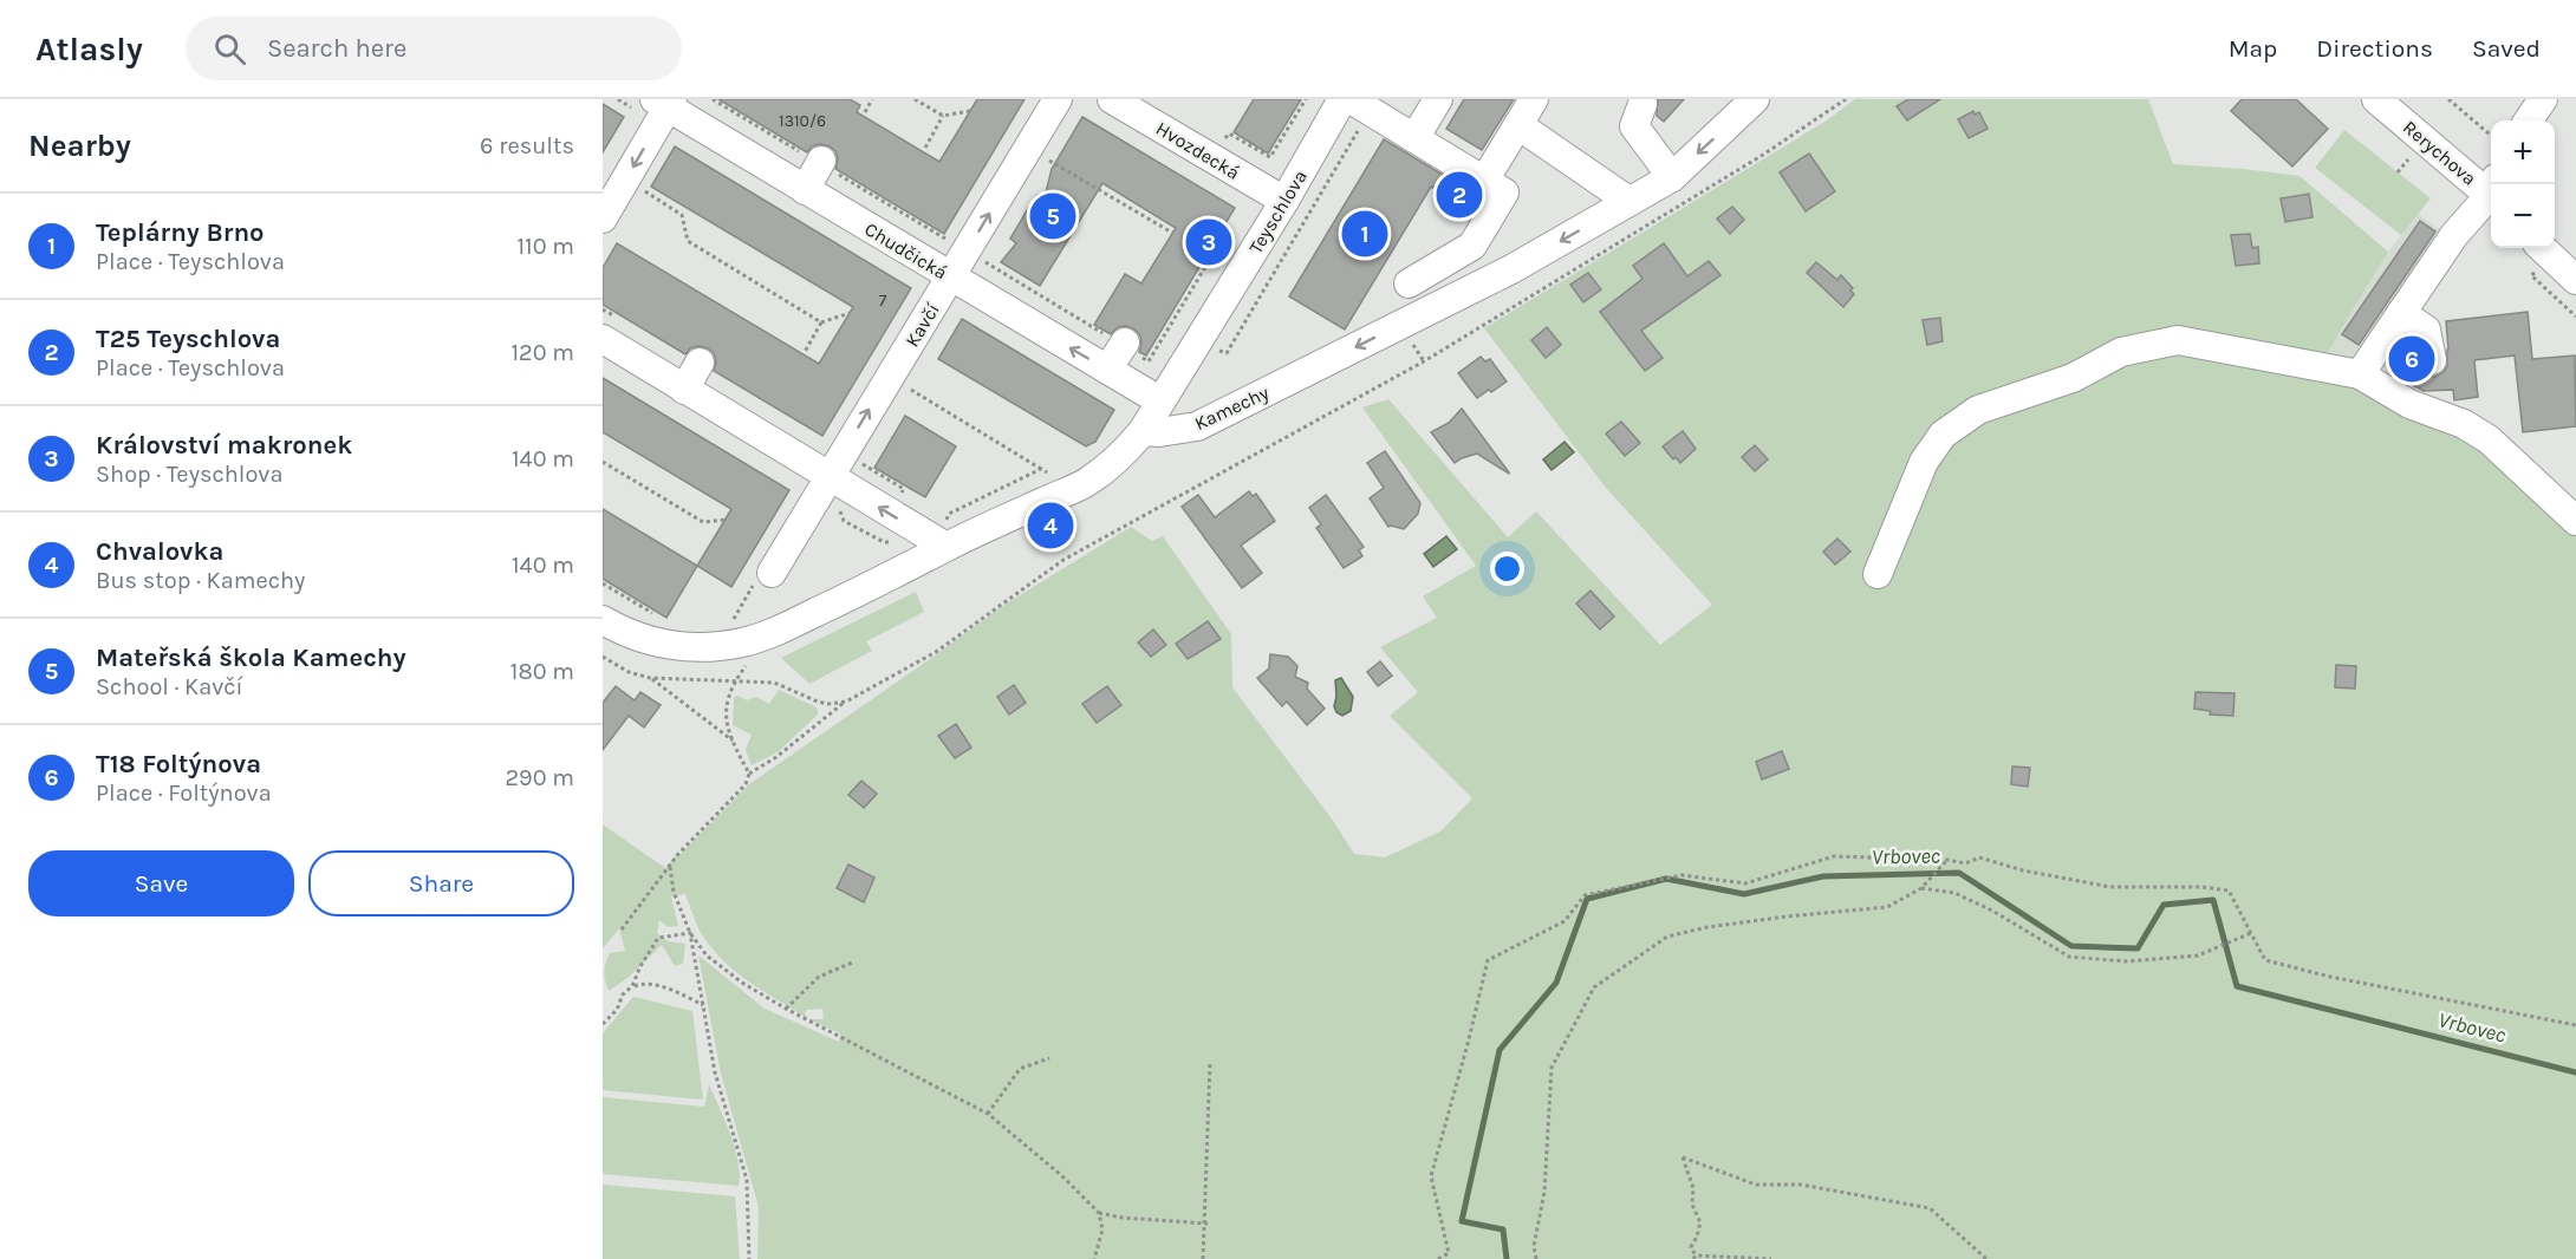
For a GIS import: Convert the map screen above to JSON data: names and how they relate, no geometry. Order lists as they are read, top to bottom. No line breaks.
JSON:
{"streets":{"street":["Hvozdecká","Rerychova","Teyschlova","Chudčická","Kavčí","Kamechy"]},"crossings":[["Hvozdecká","Teyschlova"],["Teyschlova","Chudčická"],["Teyschlova","Kamechy"],["Chudčická","Kavčí"]],"one_way":["Kavčí","Kamechy"],"water":["Vrbovec"],"house_numbers":["1310/6","7"],"page":{"header":"Atlasly","search":"Search here","nav":["Map","Directions","Saved"],"heading":["Nearby","6 results"],"map_buttons":["+","−"],"pins":["2","5","1","3","6","4"],"list":[{"mark":"1","name":"Teplárny Brno","note":"Place · Teyschlova","value":"110 m"},{"mark":"2","name":"T25 Teyschlova","note":"Place · Teyschlova","value":"120 m"},{"mark":"3","name":"Království makronek","note":"Shop · Teyschlova","value":"140 m"},{"mark":"4","name":"Chvalovka","note":"Bus stop · Kamechy","value":"140 m"},{"mark":"5","name":"Mateřská škola Kamechy","note":"School · Kavčí","value":"180 m"},{"mark":"6","name":"T18 Foltýnova","note":"Place · Foltýnova","value":"290 m"}],"buttons":["Save","Share"]}}
